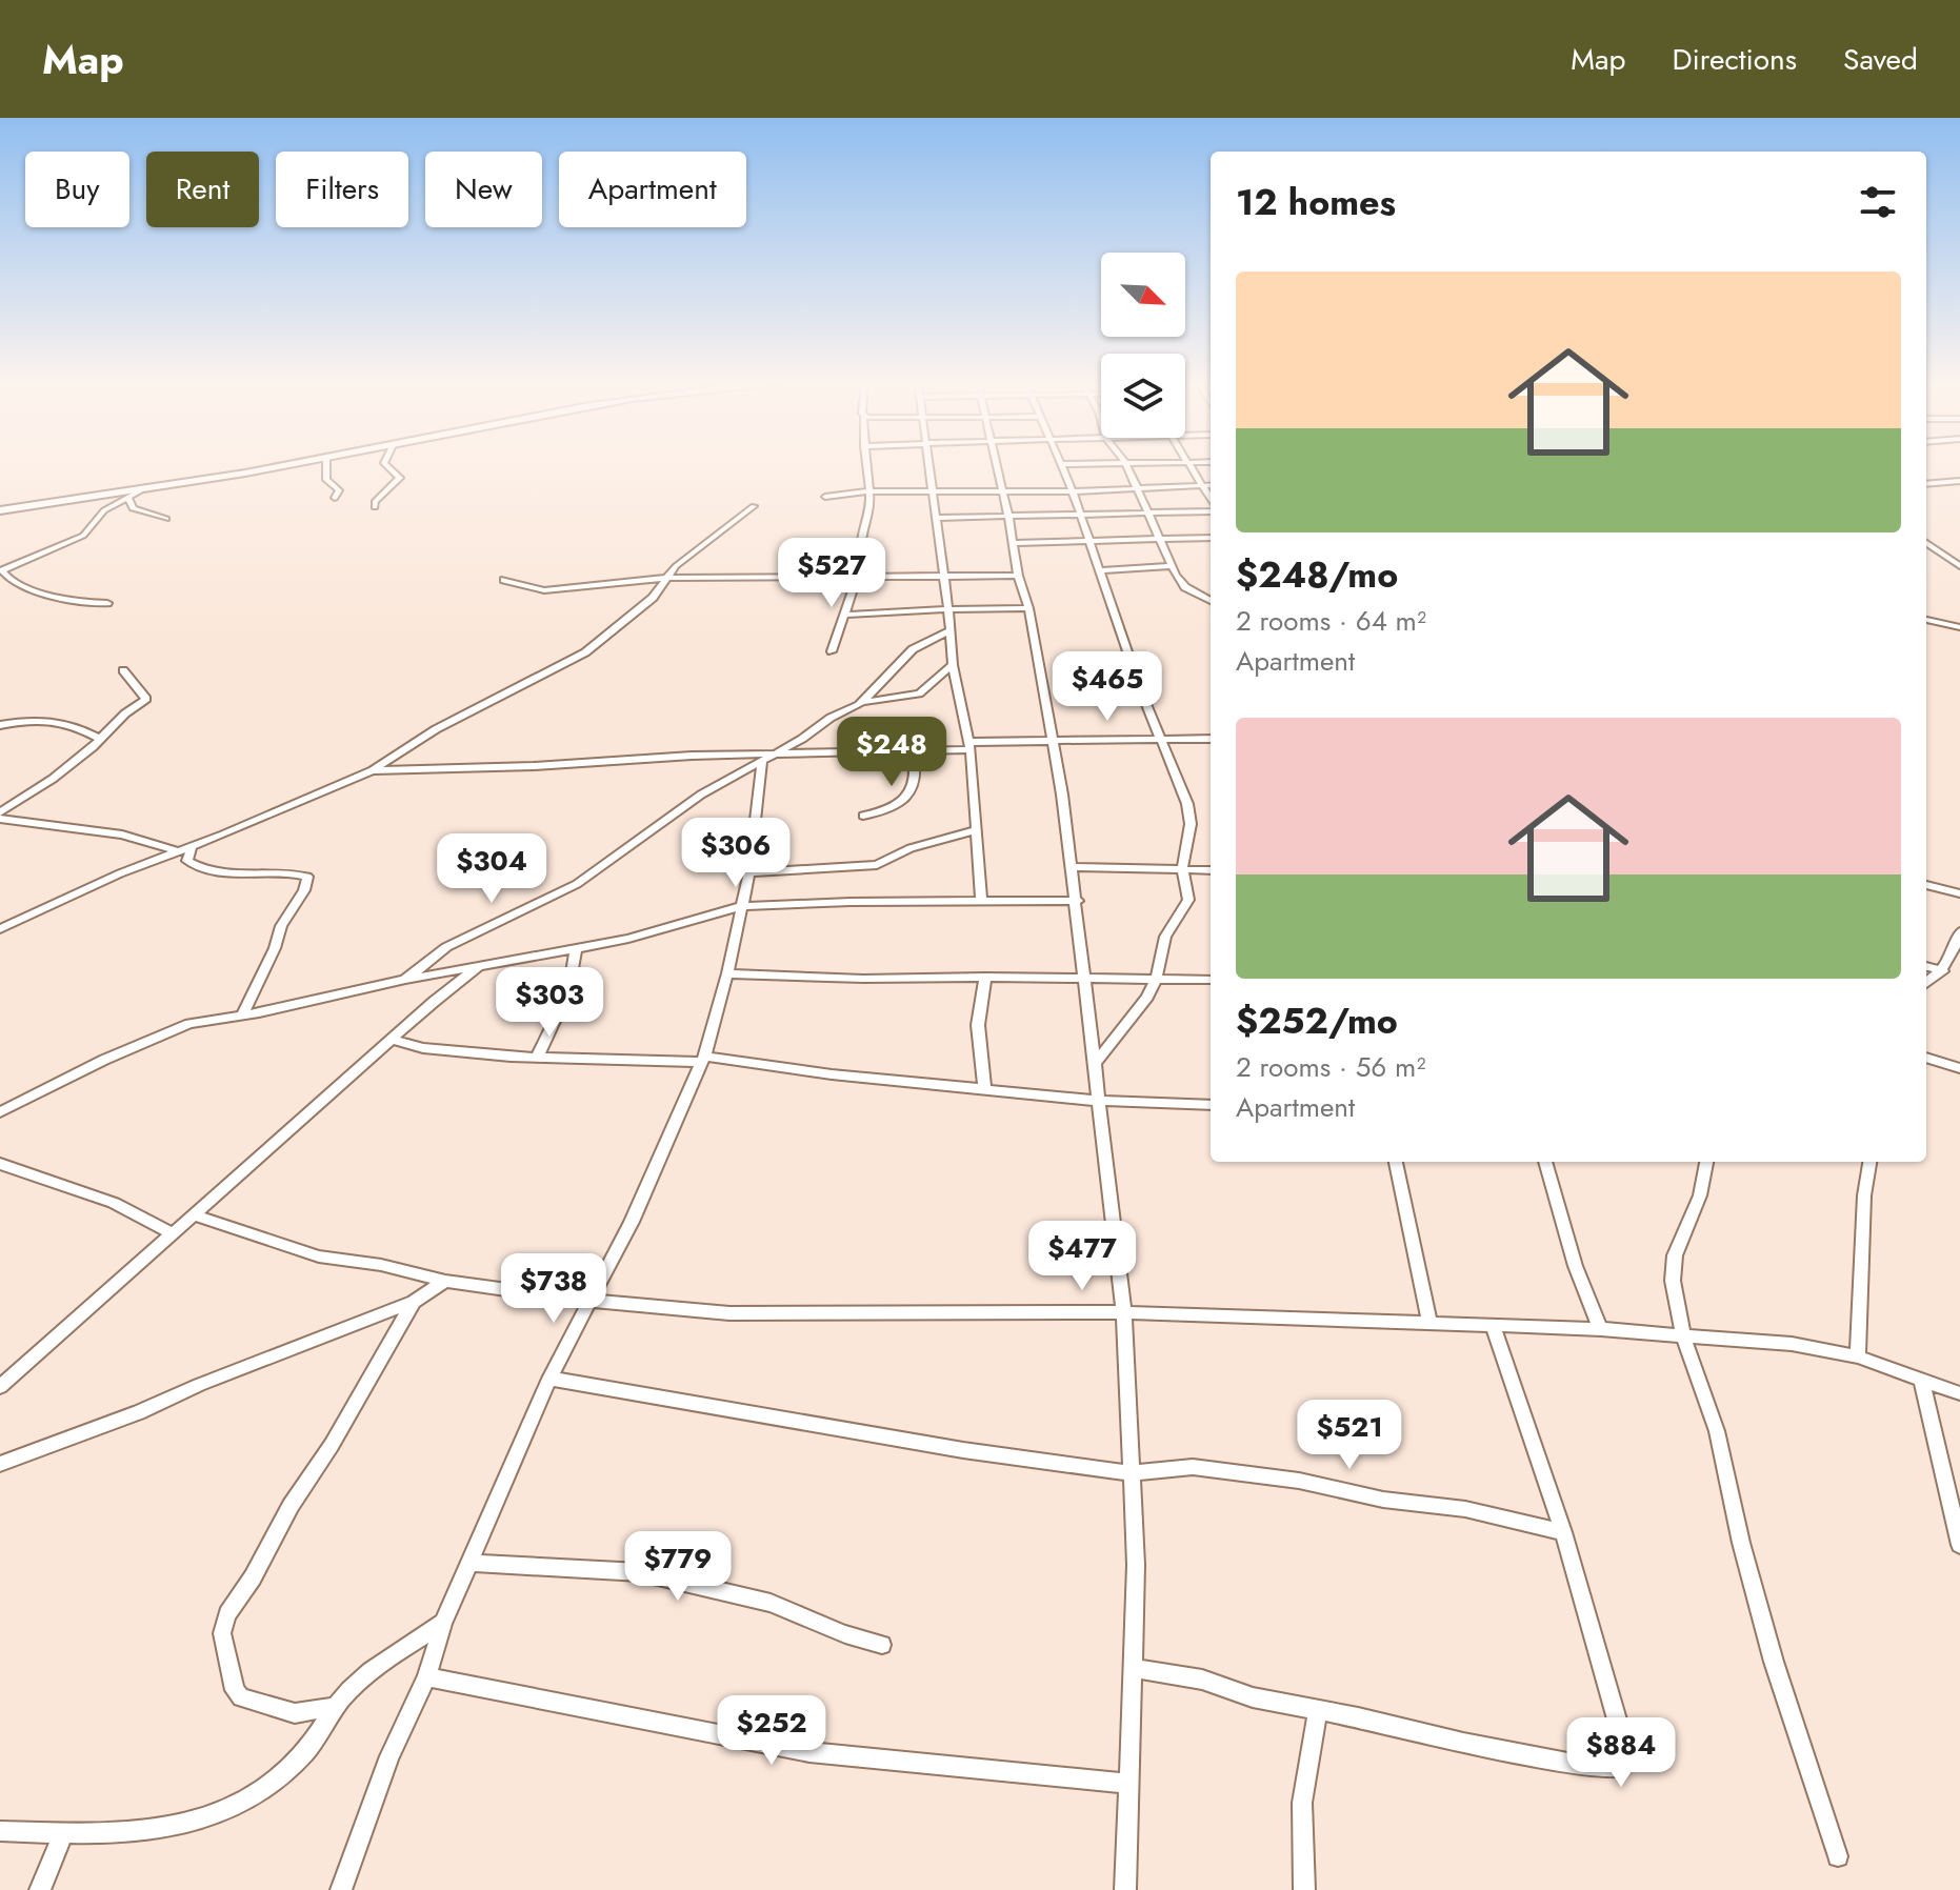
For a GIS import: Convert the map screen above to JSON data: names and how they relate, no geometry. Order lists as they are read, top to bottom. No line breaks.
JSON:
{"north":"bottom right","page":{"header":"Map","nav":["Map","Directions","Saved"],"chip":["Buy","Rent","Filters","New","Apartment"],"heading":"12 homes","list":[{"name":"$248/mo","note":"2 rooms · 64 m² · Apartment"},{"name":"$252/mo","note":"2 rooms · 56 m² · Apartment"}],"price":["$527","$465","$248","$306","$304","$303","$477","$738","$521","$779","$252","$884"]}}
